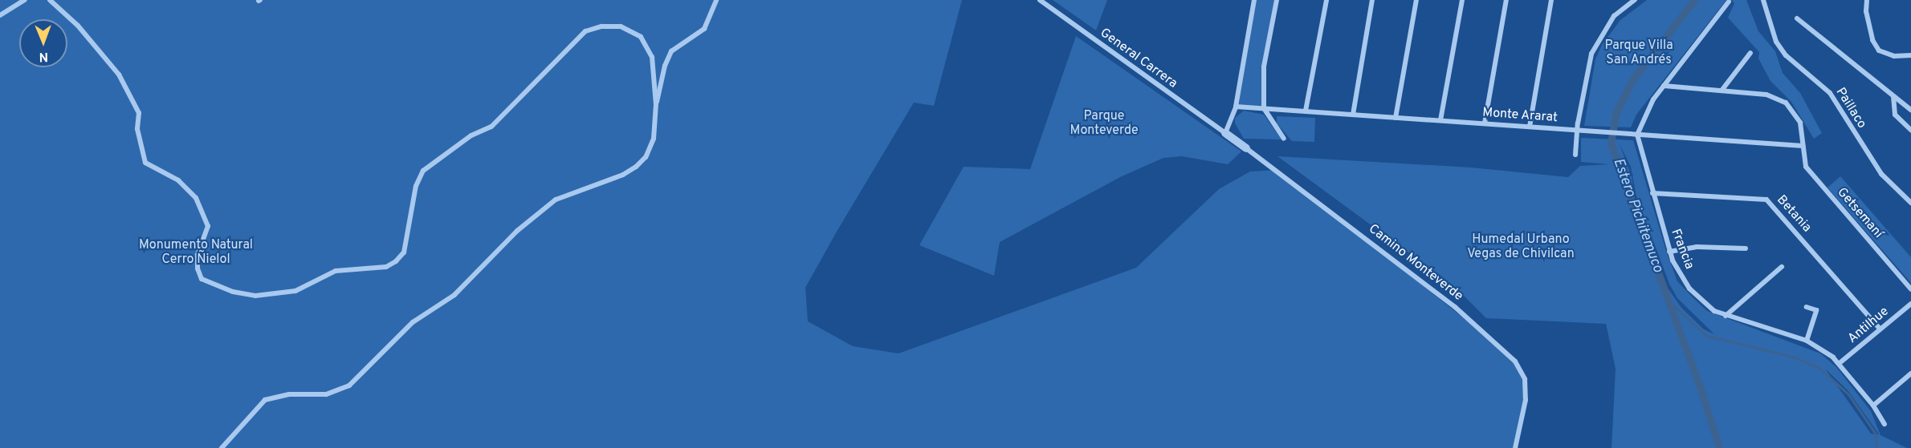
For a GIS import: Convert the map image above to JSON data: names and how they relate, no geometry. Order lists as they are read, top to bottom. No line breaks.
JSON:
{"streets":{"street":["General Carrera","Paillaco","Monte Ararat","Getsemaní","Betania","Francia","Camino Monteverde","Antilhue"]},"crossings":[["General Carrera","Camino Monteverde"],["Monte Ararat","Getsemaní"],["Monte Ararat","Francia"],["Betania","Francia"],["Betania","Antilhue"],["Francia","Antilhue"]],"water":["Estero Pichitemuco"],"parks":["Parque Villa San Andrés","Parque Monteverde","Humedal Urbano Vegas de Chivilcan","Monumento Natural Cerro Ñielol"],"north":"bottom"}
